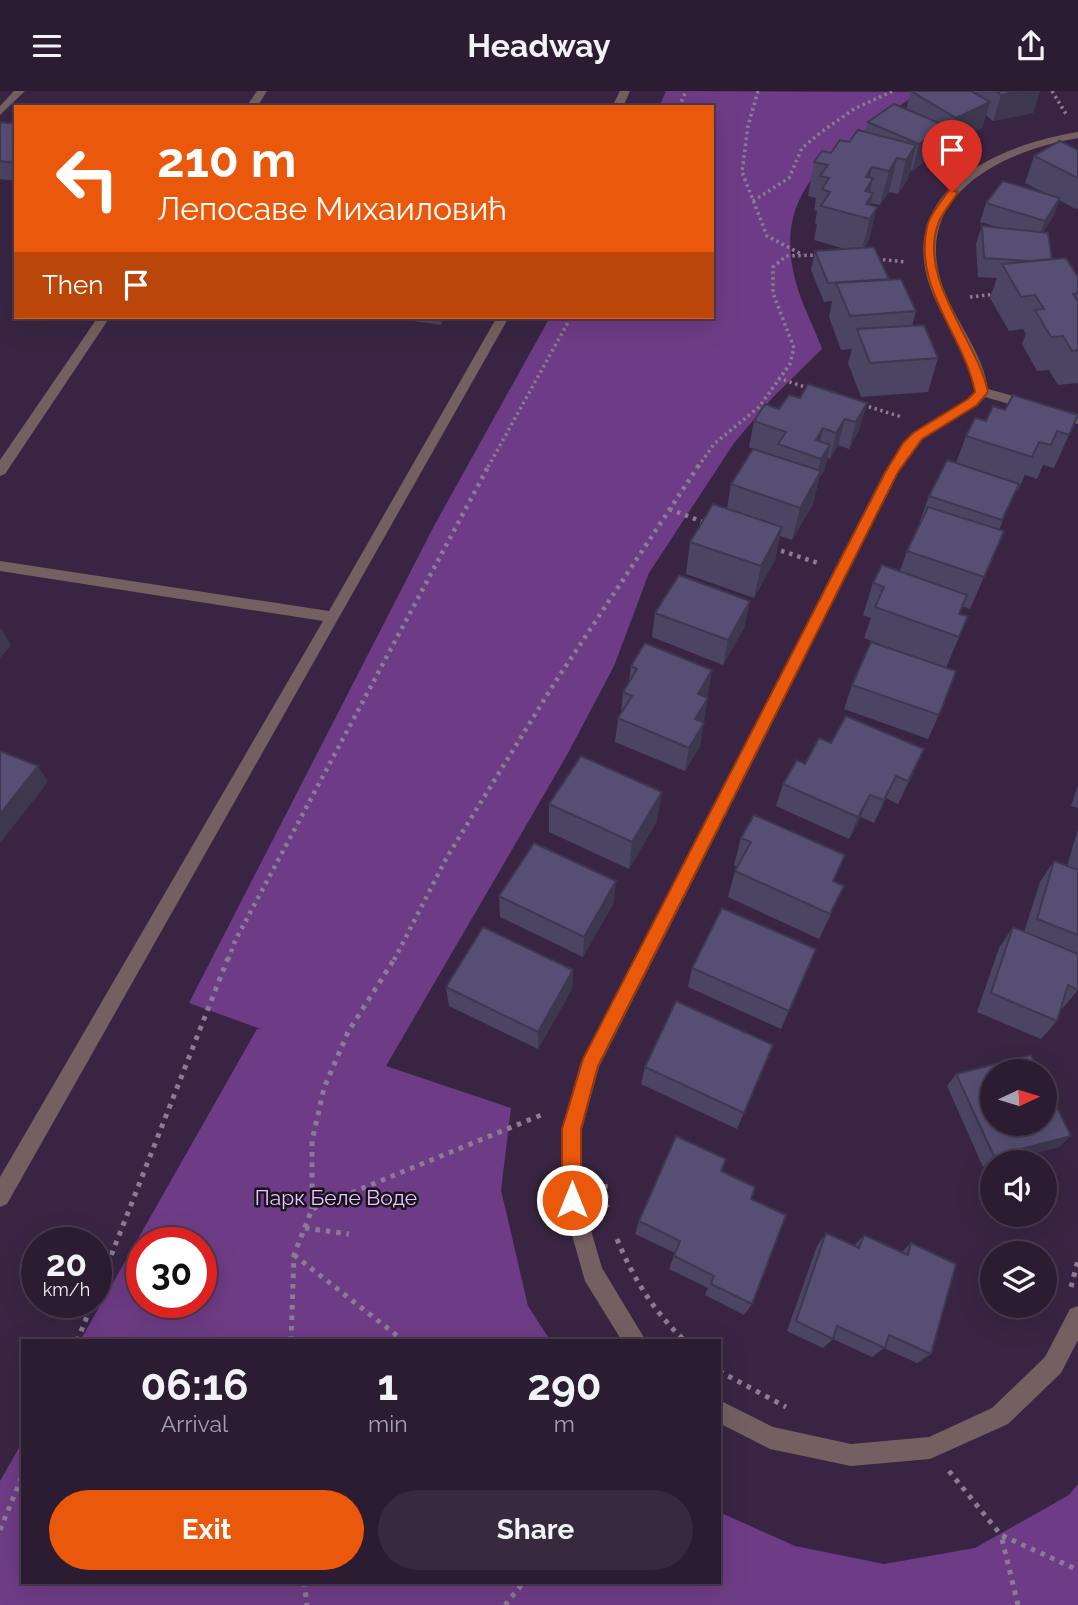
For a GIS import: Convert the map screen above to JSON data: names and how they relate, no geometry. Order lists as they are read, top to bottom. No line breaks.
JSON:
{"parks":["Парк Беле Воде"],"north":"right","page":{"header":"Headway","turn":["210 m","Лепосаве Михаиловић"],"then":"Then","speed":"20 km/h","limit":"30","eta":["06:16","Arrival","1","min","290","m"],"buttons":["Exit","Share"]}}
